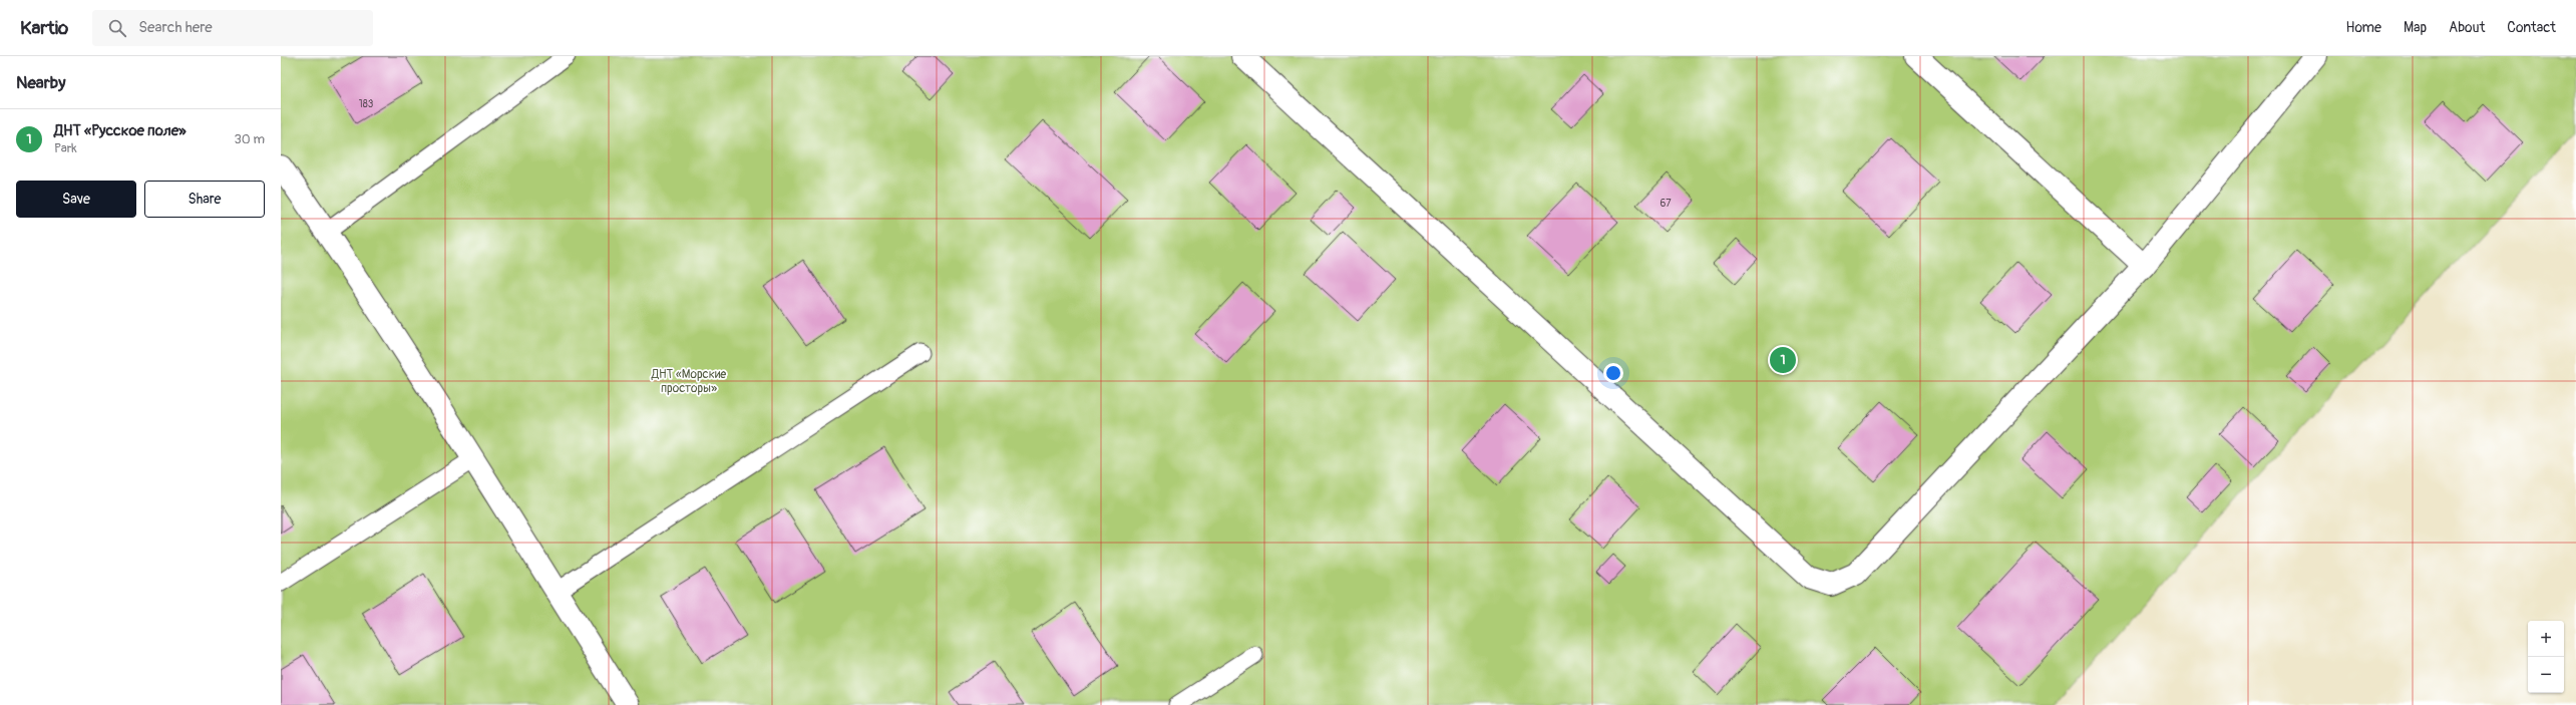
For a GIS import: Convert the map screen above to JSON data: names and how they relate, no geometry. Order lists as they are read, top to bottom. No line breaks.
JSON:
{"parks":["ДНТ «Морские просторы»"],"house_numbers":["183","67"],"page":{"header":"Kartio","search":"Search here","nav":["Home","Map","About","Contact"],"heading":"Nearby","list":[{"mark":"1","name":"ДНТ «Русское поле»","note":"Park","value":"30 m"}],"buttons":["Save","Share"],"pins":"1","map_buttons":["+","−"]}}
